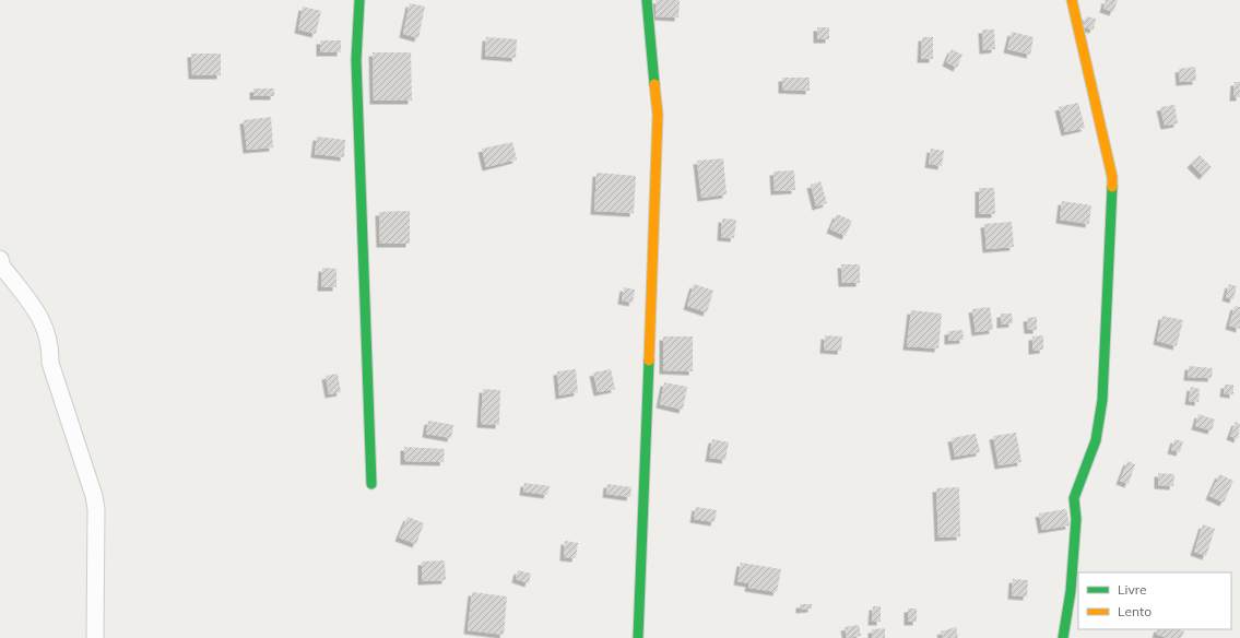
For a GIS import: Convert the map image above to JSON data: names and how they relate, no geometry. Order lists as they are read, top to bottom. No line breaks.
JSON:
{"legend":["Livre","Lento"]}
